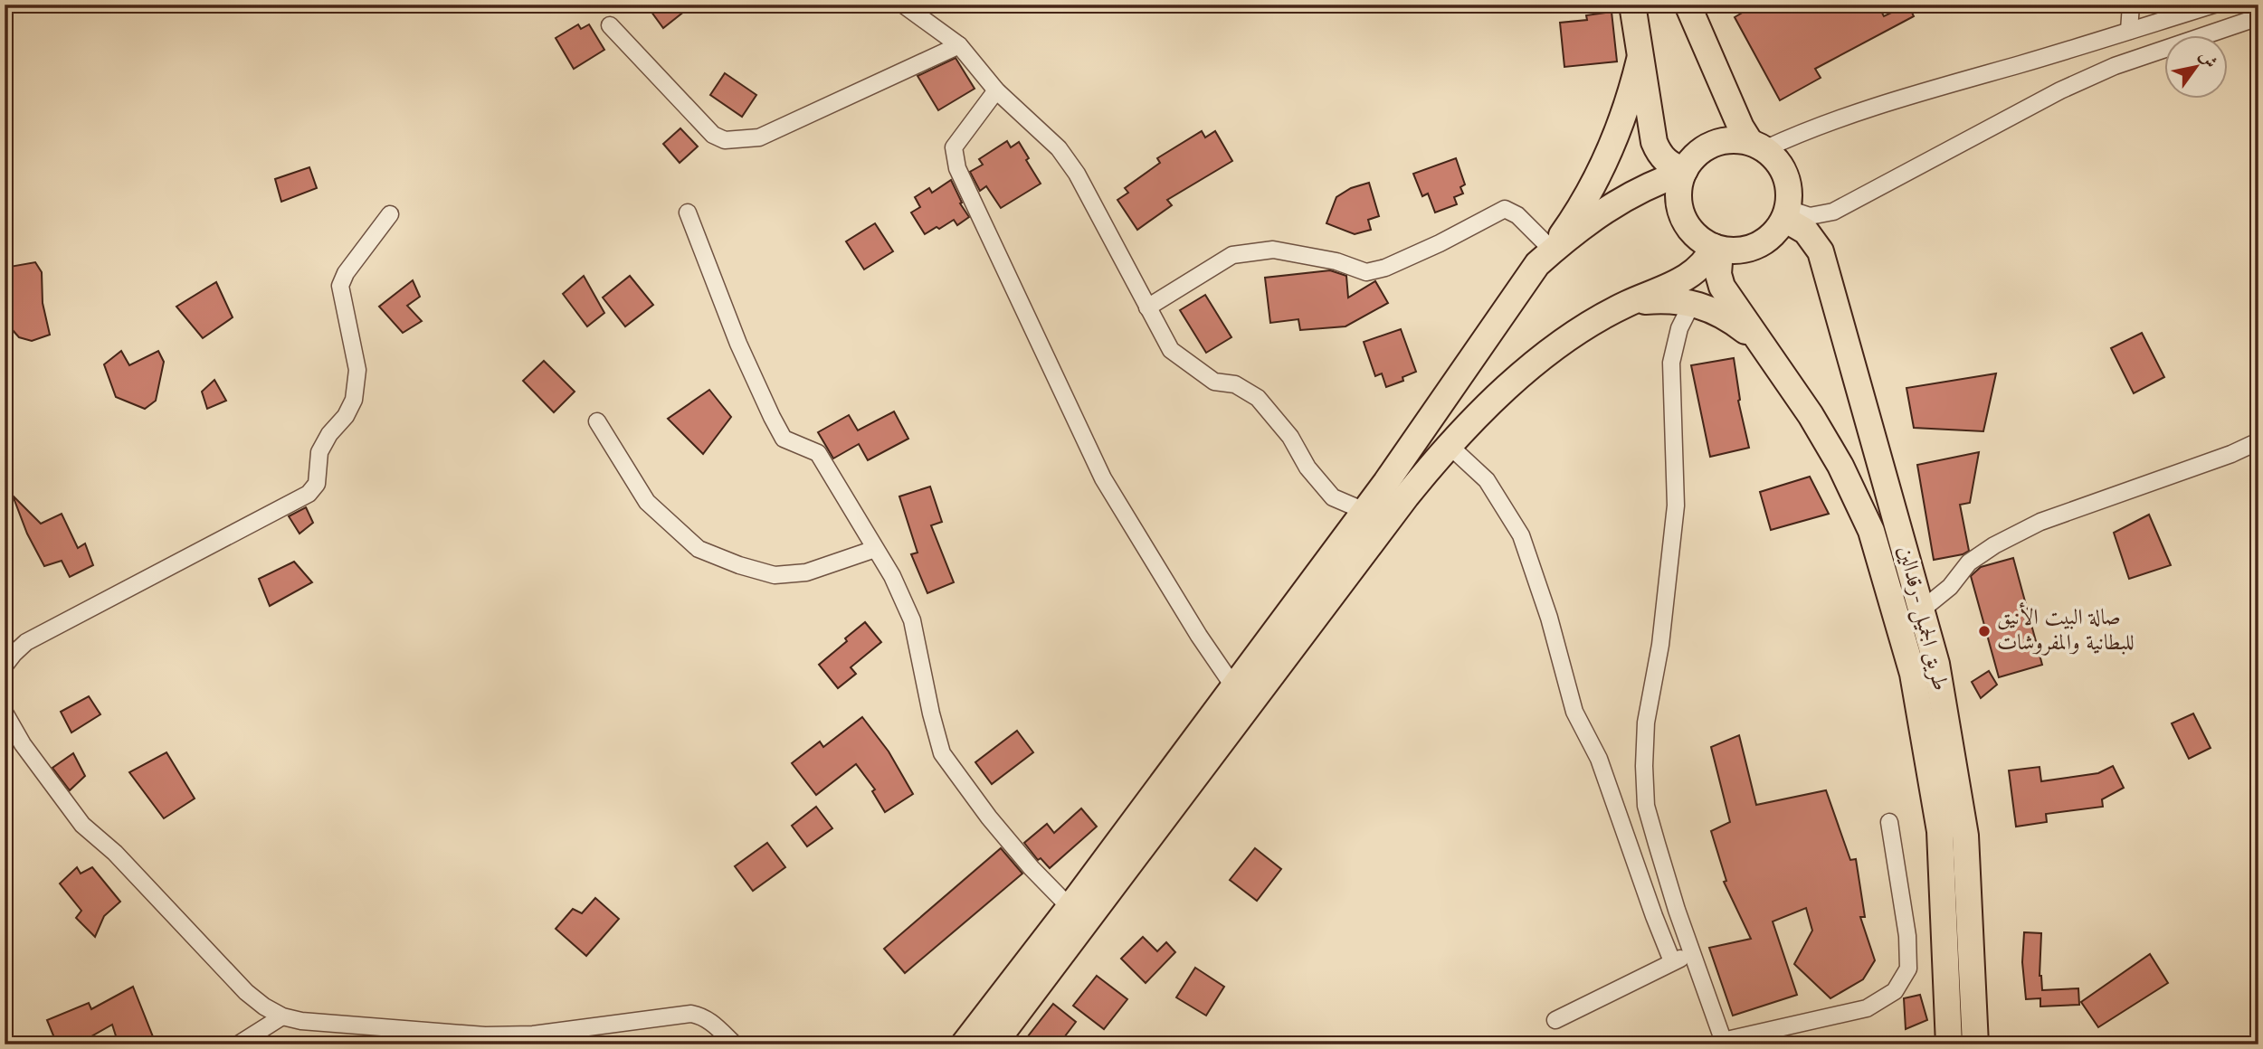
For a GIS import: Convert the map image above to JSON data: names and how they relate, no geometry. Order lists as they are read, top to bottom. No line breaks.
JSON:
{"streets":{"main road":["طريق الجميل -رقدالين"]},"places":["صالة البيت الأنيق للبطانية والمفروشات"],"north":"top right"}
